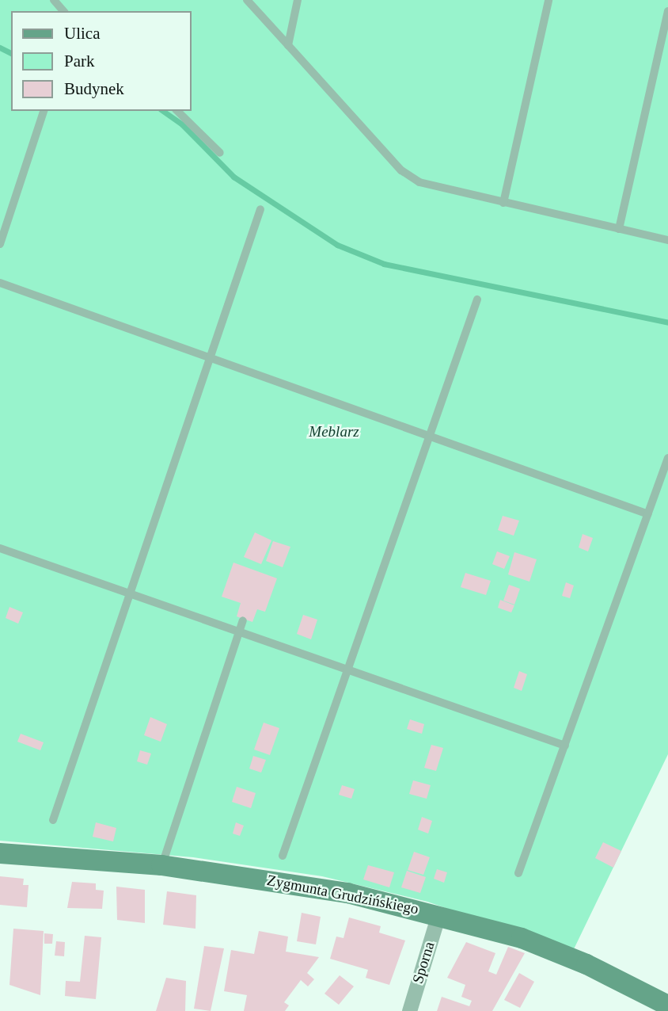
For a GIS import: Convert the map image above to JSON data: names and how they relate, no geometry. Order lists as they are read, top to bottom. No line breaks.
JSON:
{"streets":{"street":["Zygmunta Grudzińskiego","Sporna"]},"crossings":[["Zygmunta Grudzińskiego","Sporna"]],"parks":["Meblarz"],"legend":["Ulica","Park","Budynek"]}
